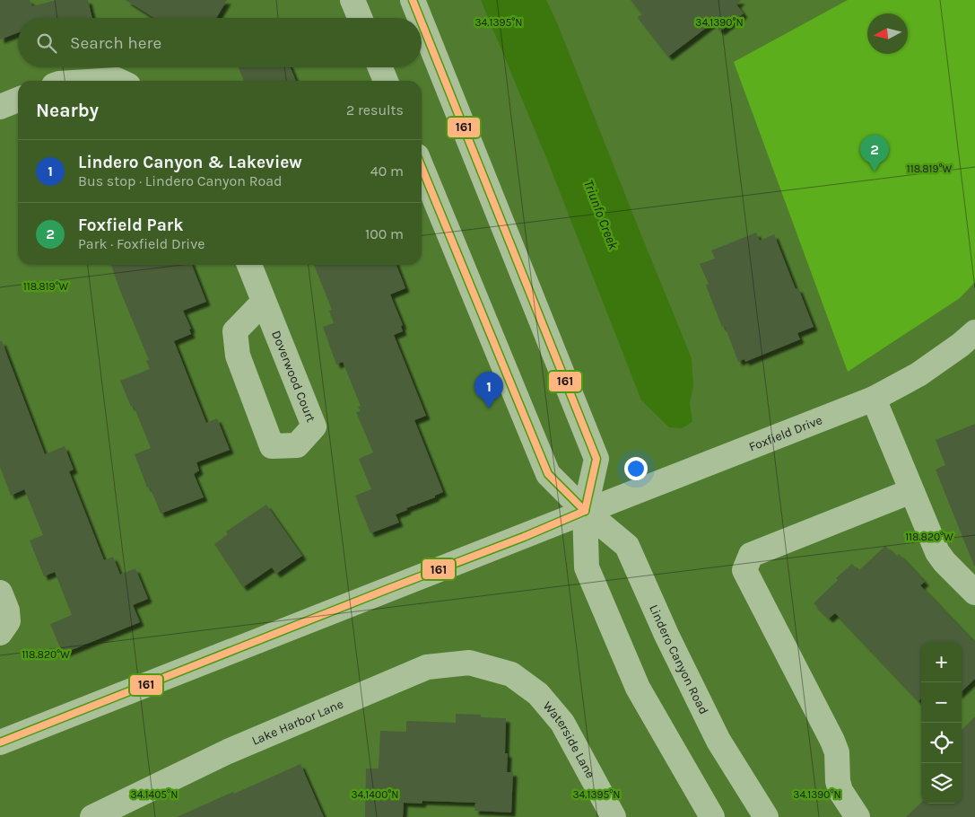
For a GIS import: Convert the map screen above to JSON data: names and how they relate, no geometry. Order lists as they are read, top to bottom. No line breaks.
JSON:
{"streets":{"street":["Doverwood Court","Foxfield Drive","Lindero Canyon Road","Lake Harbor Lane","Waterside Lane"]},"crossings":[["Foxfield Drive","Lindero Canyon Road"],["Lake Harbor Lane","Waterside Lane"]],"water":["Triunfo Creek"],"lines":["transit line 161"],"north":"left","page":{"search":"Search here","heading":["Nearby","2 results"],"pins":["2","1"],"list":[{"mark":"1","name":"Lindero Canyon & Lakeview","note":"Bus stop · Lindero Canyon Road","value":"40 m"},{"mark":"2","name":"Foxfield Park","note":"Park · Foxfield Drive","value":"100 m"}],"map_buttons":["+","−"]},"coordinates":["34.1395°N","34.1390°N","118.819°W","118.820°W","34.1405°N","34.1400°N"]}
